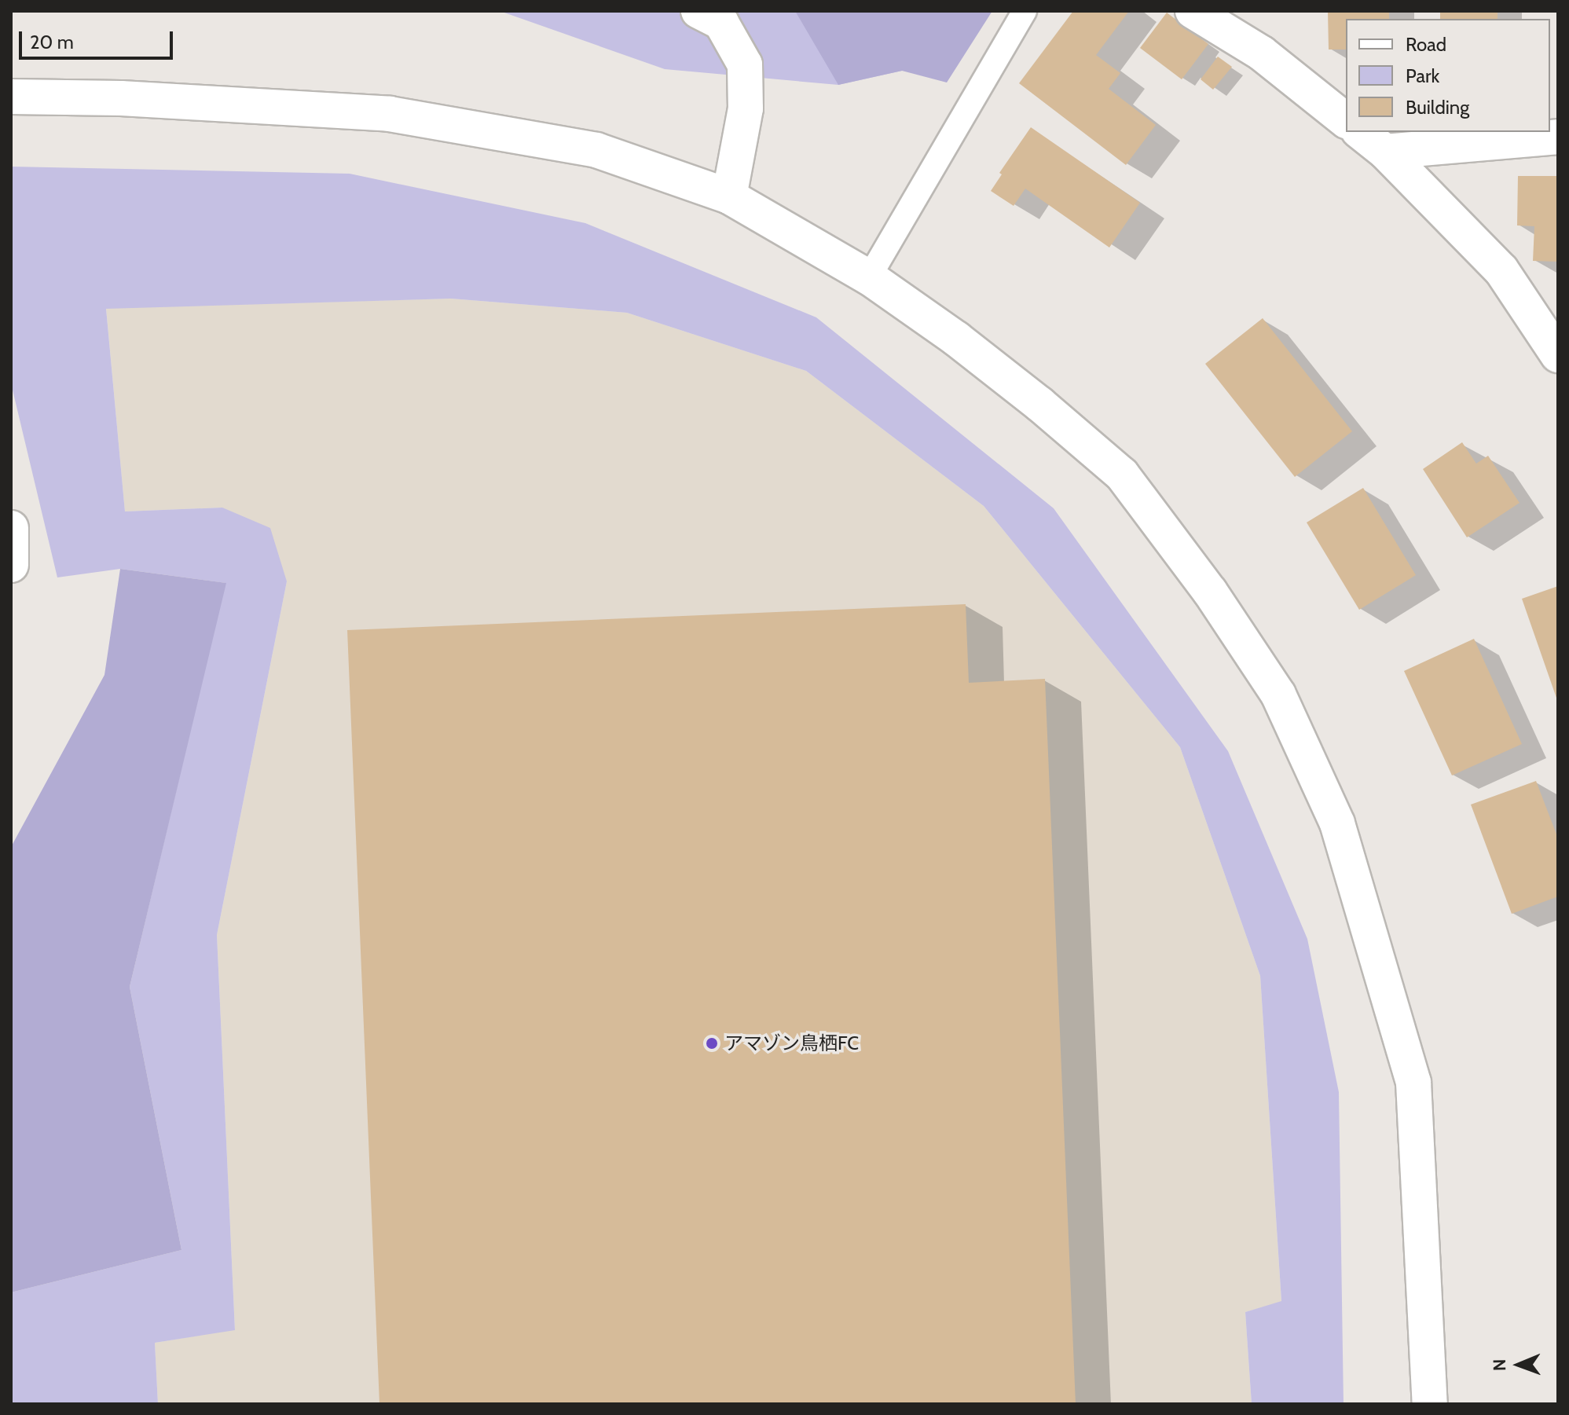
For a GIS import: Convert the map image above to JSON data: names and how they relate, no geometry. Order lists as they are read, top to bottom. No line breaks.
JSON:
{"places":["アマゾン鳥栖FC"],"legend":["Road","Park","Building"],"scale_bar":"20 m","north":"left"}
